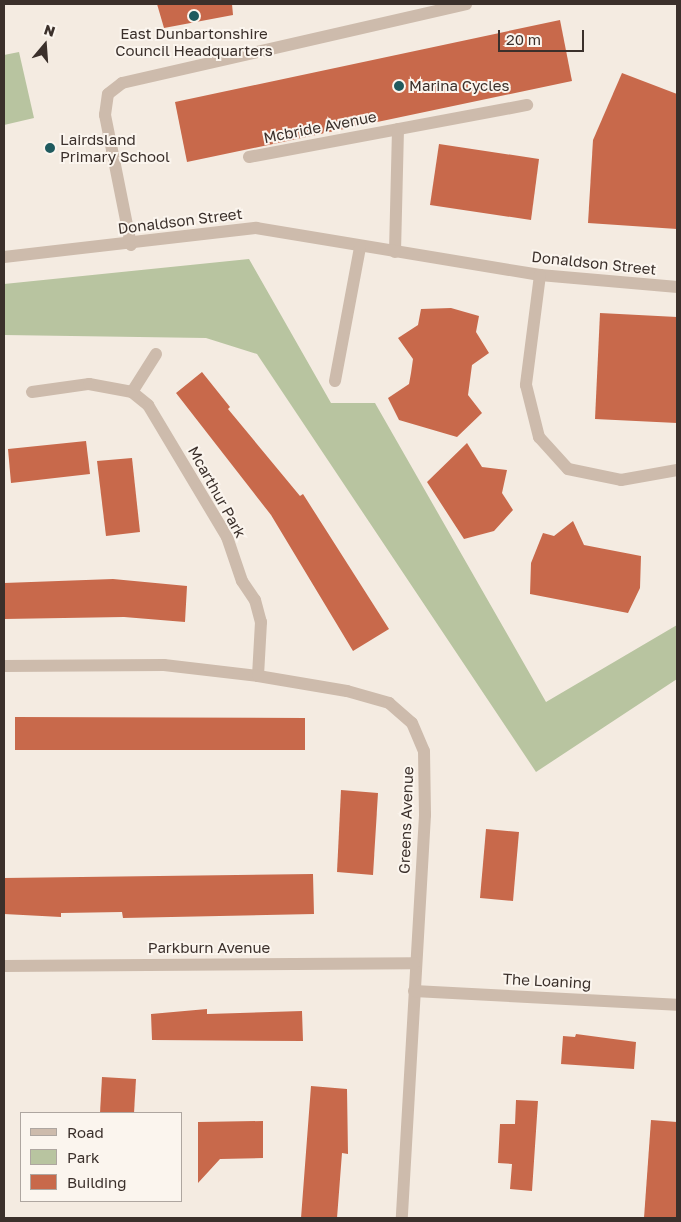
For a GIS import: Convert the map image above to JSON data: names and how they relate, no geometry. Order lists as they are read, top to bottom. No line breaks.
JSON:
{"streets":{"street":["Mcbride Avenue","Donaldson Street","Mcarthur Park","Greens Avenue","Parkburn Avenue","The Loaning"]},"crossings":[["Mcbride Avenue","Donaldson Street"],["Mcarthur Park","Greens Avenue"],["Greens Avenue","Parkburn Avenue"],["Greens Avenue","The Loaning"]],"places":["East Dunbartonshire Council Headquarters","Marina Cycles","Lairdsland Primary School"],"legend":["Road","Park","Building"],"scale_bar":"20 m","north":"top"}
